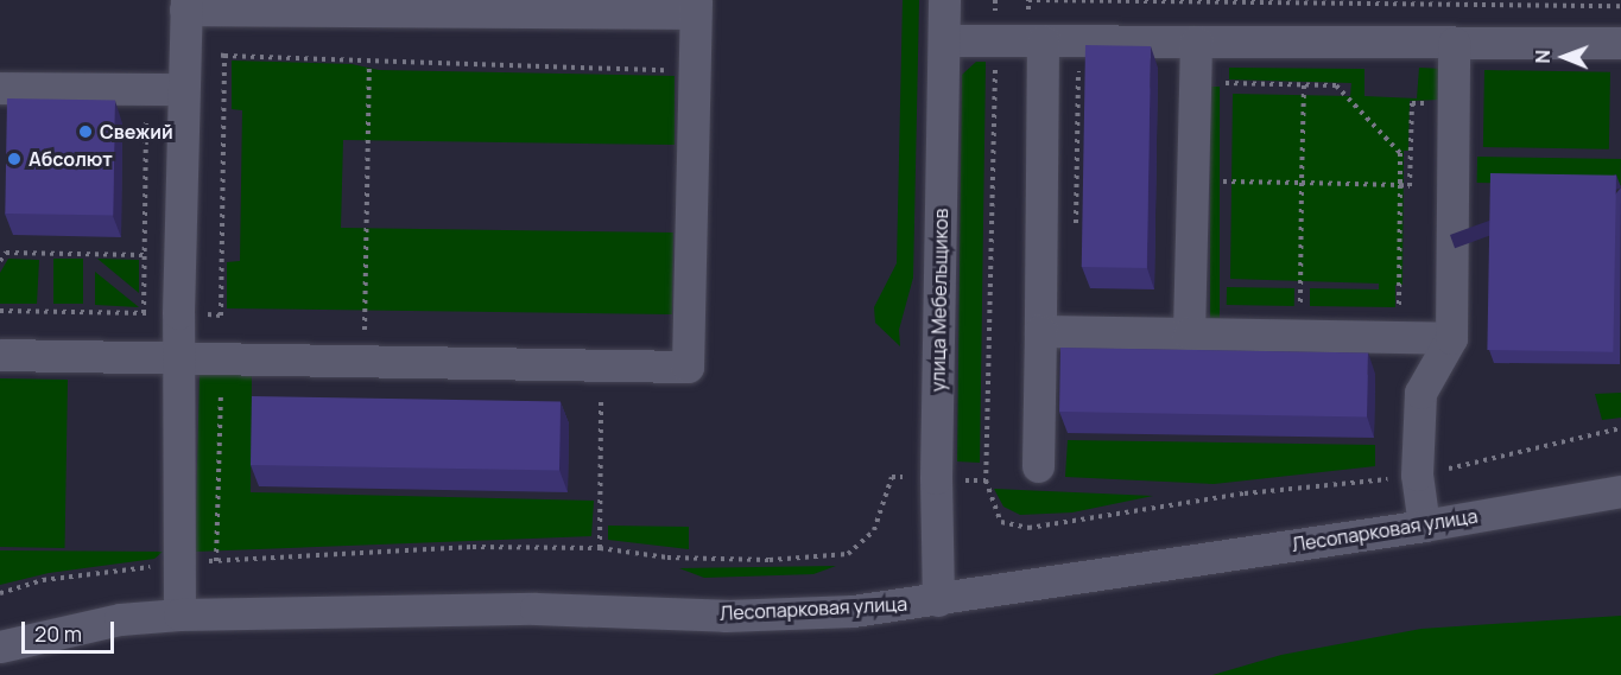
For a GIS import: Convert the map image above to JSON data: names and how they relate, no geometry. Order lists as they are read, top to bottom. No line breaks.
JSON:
{"streets":{"street":["улица Мебельщиков","Лесопарковая улица"]},"crossings":[["улица Мебельщиков","Лесопарковая улица"]],"places":["Свежий","Абсолют"],"scale_bar":"20 m","north":"left"}
